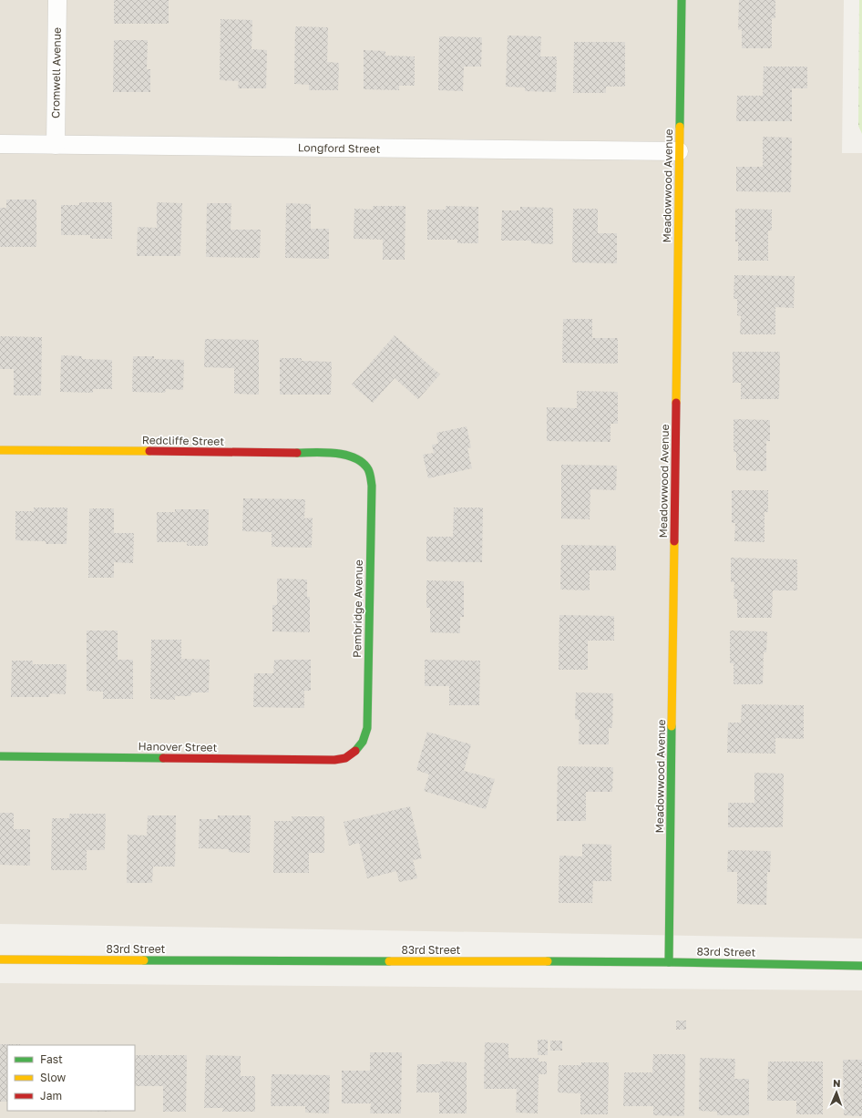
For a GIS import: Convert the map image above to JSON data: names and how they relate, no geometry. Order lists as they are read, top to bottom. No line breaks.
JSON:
{"streets":{"street":["Cromwell Avenue","Longford Street","Meadowwood Avenue","Redcliffe Street","Pembridge Avenue","Hanover Street","83rd Street"]},"crossings":[["Cromwell Avenue","Longford Street"],["Longford Street","Meadowwood Avenue"],["Meadowwood Avenue","83rd Street"],["Redcliffe Street","Pembridge Avenue"],["Pembridge Avenue","Hanover Street"]],"legend":["Fast","Slow","Jam"],"north":"top"}
